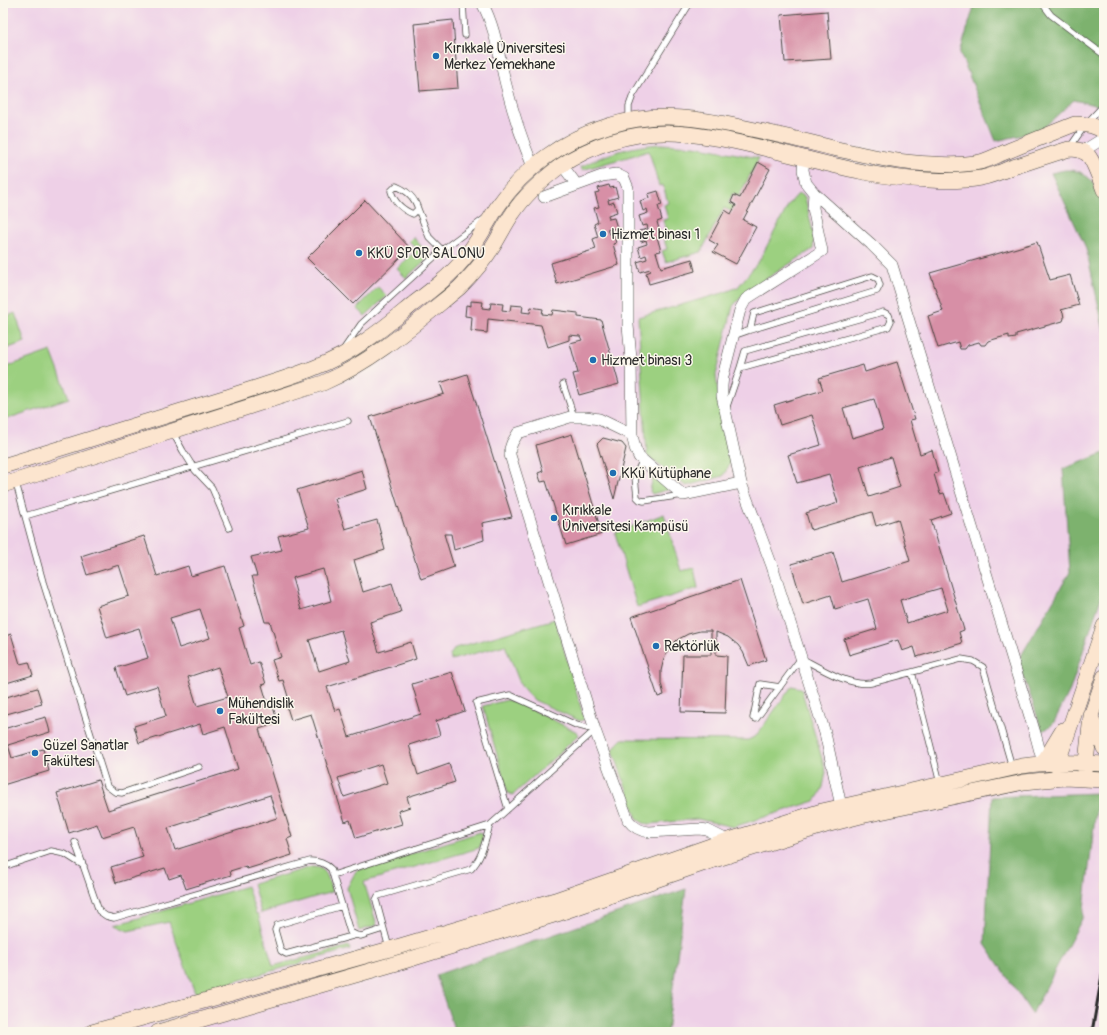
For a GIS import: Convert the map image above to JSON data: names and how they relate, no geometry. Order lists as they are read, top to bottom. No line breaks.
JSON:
{"places":["Kırıkkale Üniversitesi Merkez Yemekhane","Hizmet binası 1","KKÜ SPOR SALONU","Hizmet binası 3","KKü Kütüphane","Kırıkkale Üniversitesi Kampüsü","Rektörlük","Mühendislik Fakültesi","Güzel Sanatlar Fakültesi"]}
